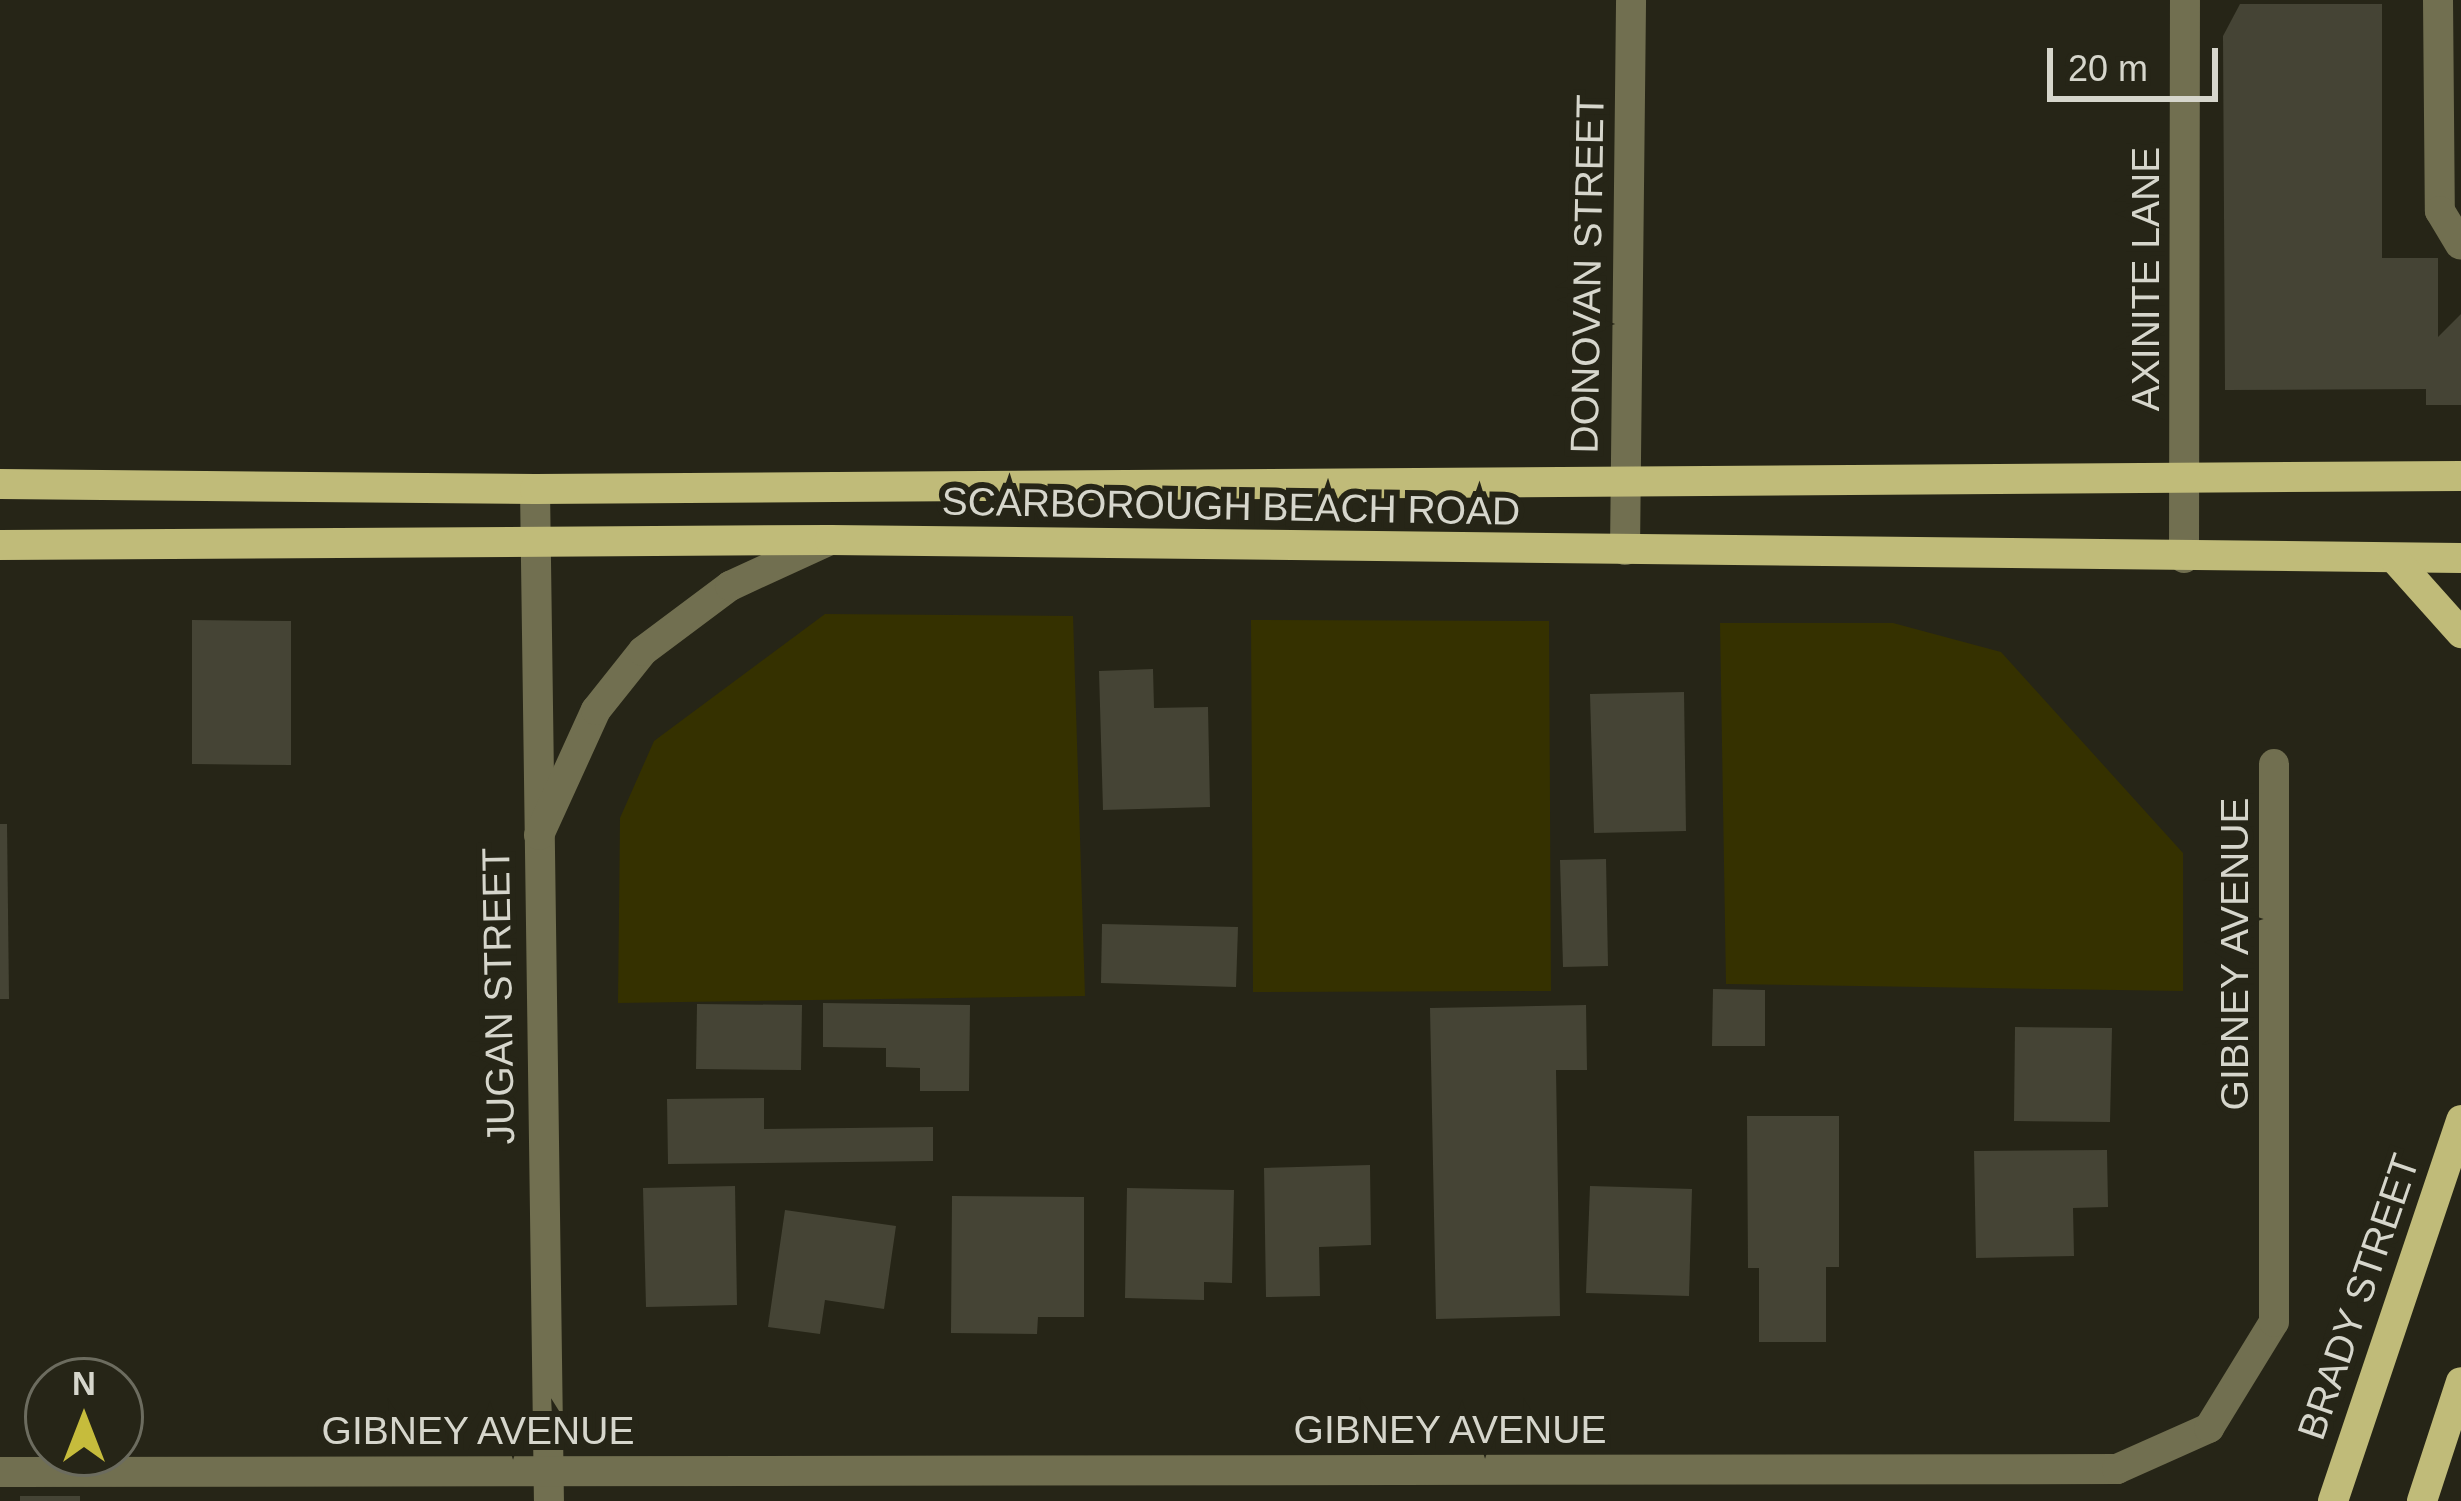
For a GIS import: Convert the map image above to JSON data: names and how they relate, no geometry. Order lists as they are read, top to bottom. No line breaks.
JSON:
{"streets":{"main road":["SCARBOROUGH BEACH ROAD","BRADY STREET"],"street":["DONOVAN STREET","AXINITE LANE","GIBNEY AVENUE","JUGAN STREET"]},"crossings":[["DONOVAN STREET","SCARBOROUGH BEACH ROAD"],["AXINITE LANE","SCARBOROUGH BEACH ROAD"],["SCARBOROUGH BEACH ROAD","JUGAN STREET"],["GIBNEY AVENUE","JUGAN STREET"]],"scale_bar":"20 m","north":"top"}
